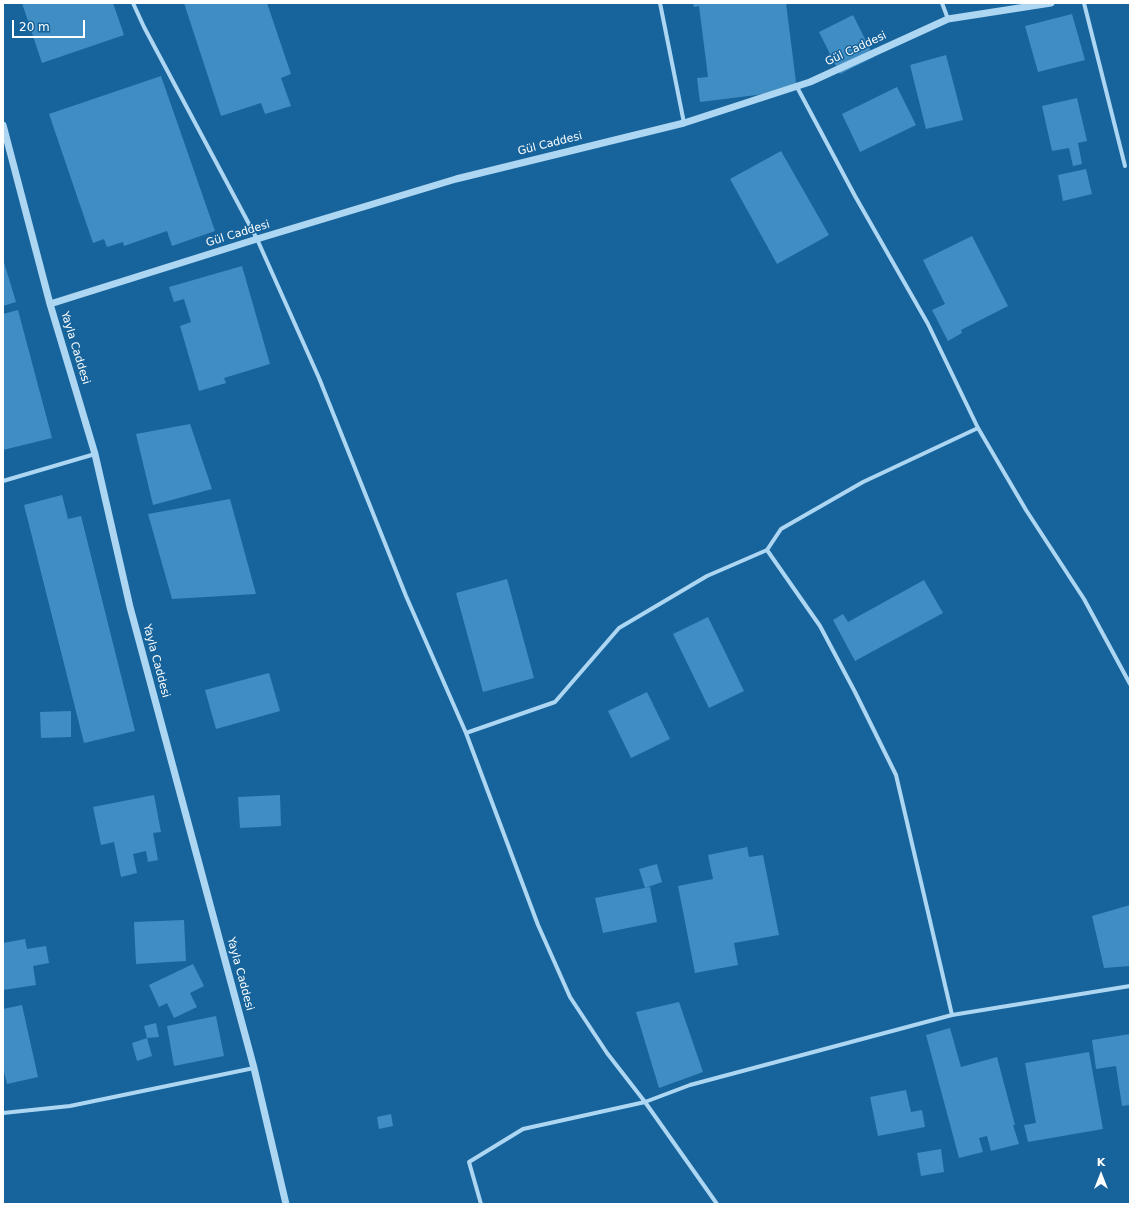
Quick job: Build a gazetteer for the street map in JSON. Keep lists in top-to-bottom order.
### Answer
{
  "streets": {
    "street": ["Gül Caddesi", "Yayla Caddesi"]
  },
  "crossings": [
    ["Gül Caddesi", "Yayla Caddesi"]
  ],
  "scale_bar": "20 m",
  "north": "top"
}
